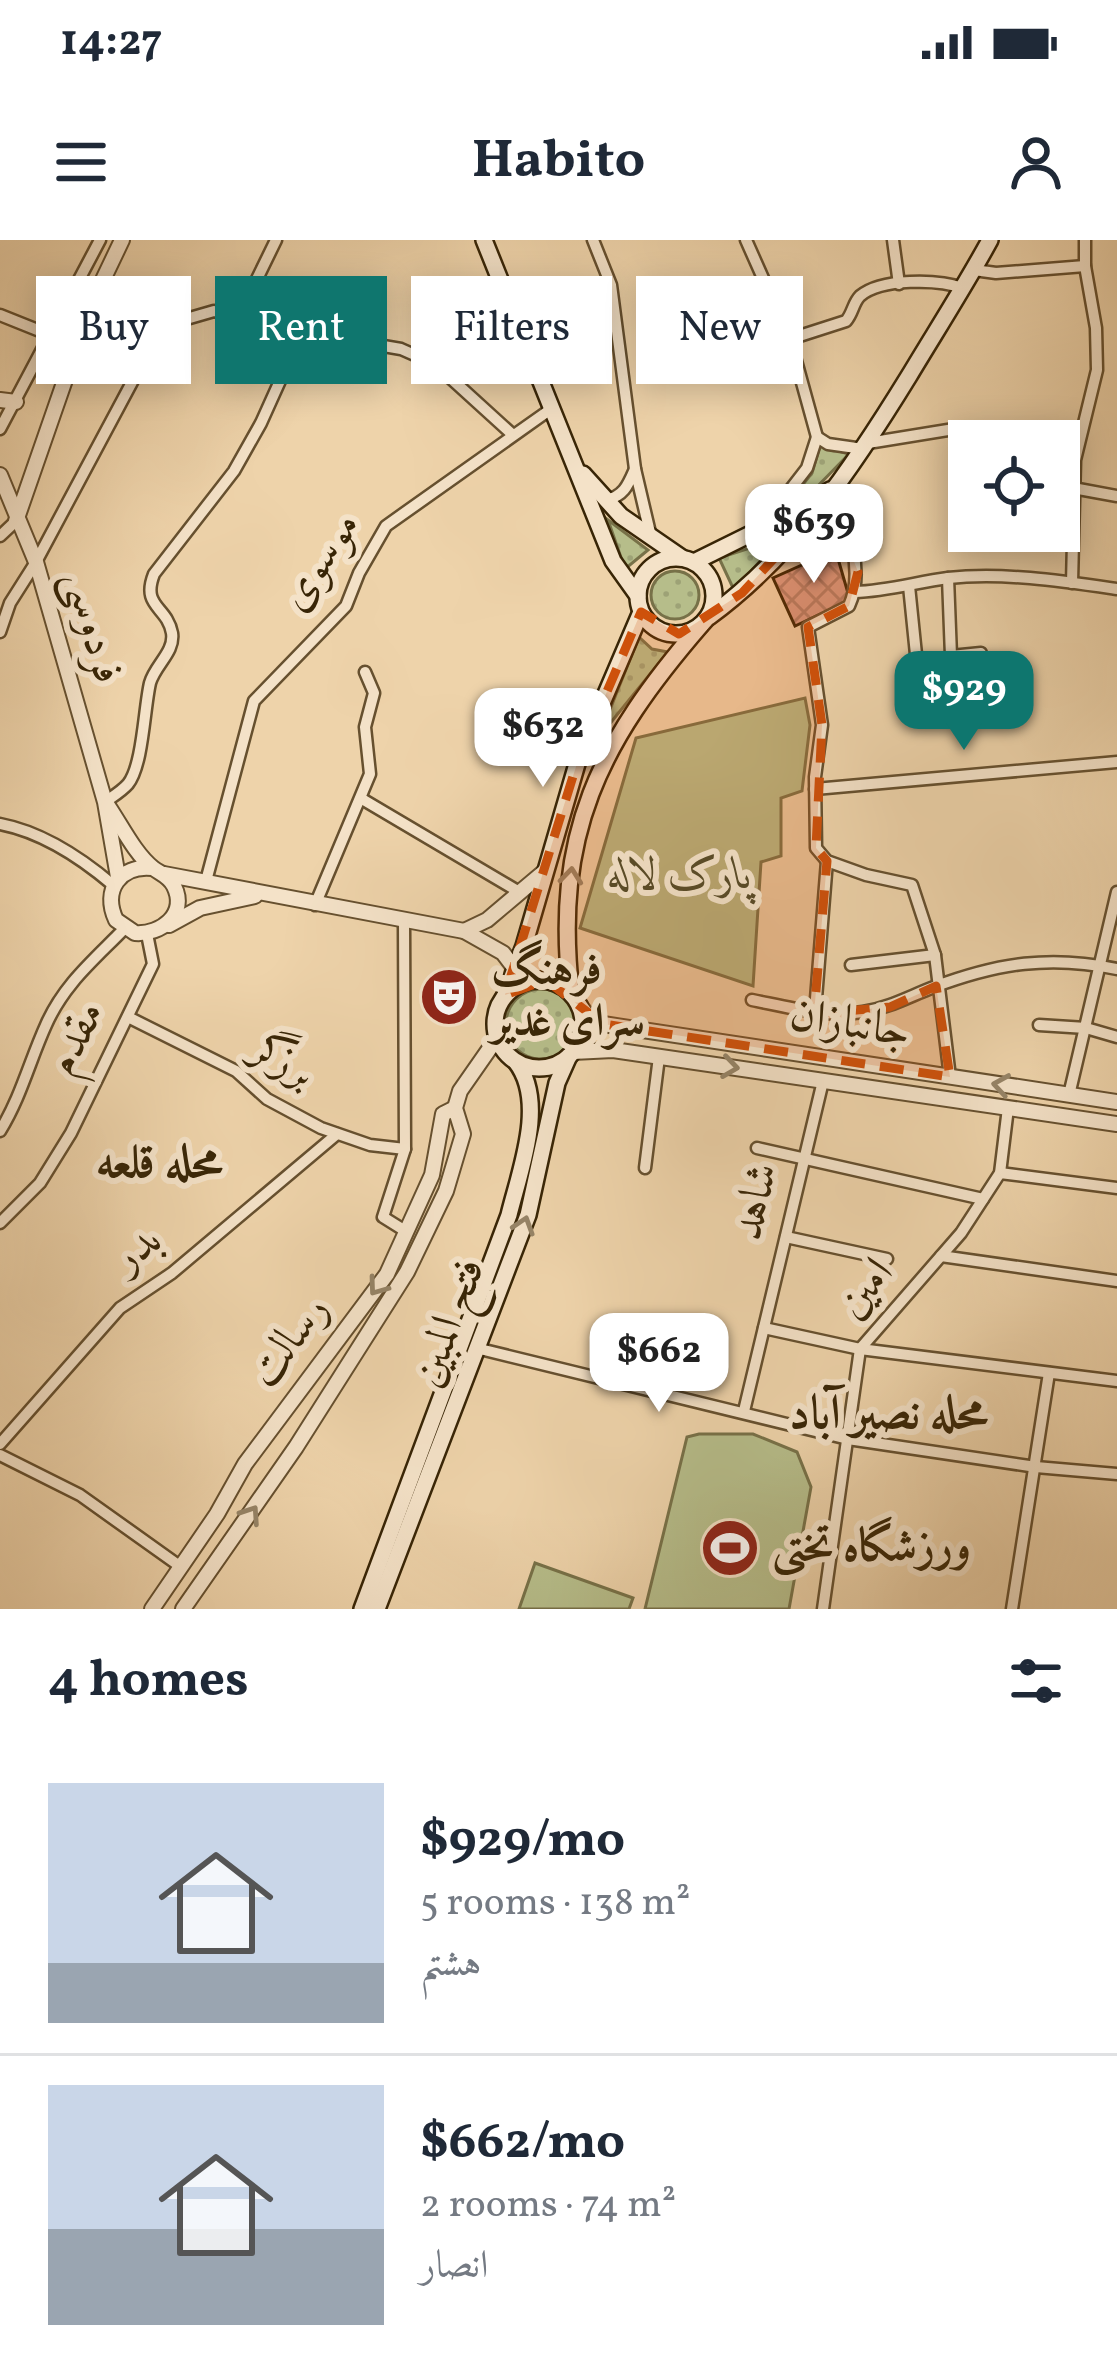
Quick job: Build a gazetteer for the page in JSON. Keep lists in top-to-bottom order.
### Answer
{
  "streets": {
    "main road": ["فتح المبین"],
    "street": [
      "موسوی",
      "فردوسی",
      "جانبازان",
      "مقدم",
      "برزگر",
      "شاهد",
      "بدر",
      "امین",
      "رسالت"
    ]
  },
  "crossings": [
    ["جانبازان", "شاهد"],
    ["جانبازان", "امین"],
    ["جانبازان", "فتح المبین"],
    ["جانبازان", "رسالت"],
    ["مقدم", "برزگر"],
    ["برزگر", "بدر"],
    ["فتح المبین", "رسالت"]
  ],
  "districts": ["محله قلعه", "محله نصیر آباد"],
  "parks": ["پارک لاله"],
  "places": {
    "theatre": ["فرهنگ سرای غدیر"],
    "sports": ["ورزشگاه تختی"]
  },
  "page": {
    "status": "14:27",
    "header": "Habito",
    "chip": [
      "Buy",
      "Rent",
      "Filters",
      "New"
    ],
    "price": [
      "$639",
      "$929",
      "$632",
      "$662"
    ],
    "heading": "4 homes",
    "list": [
      {
        "name": "$929/mo",
        "note": "5 rooms · 138 m² · هشتم"
      },
      {
        "name": "$662/mo",
        "note": "2 rooms · 74 m² · انصار"
      }
    ]
  }
}
